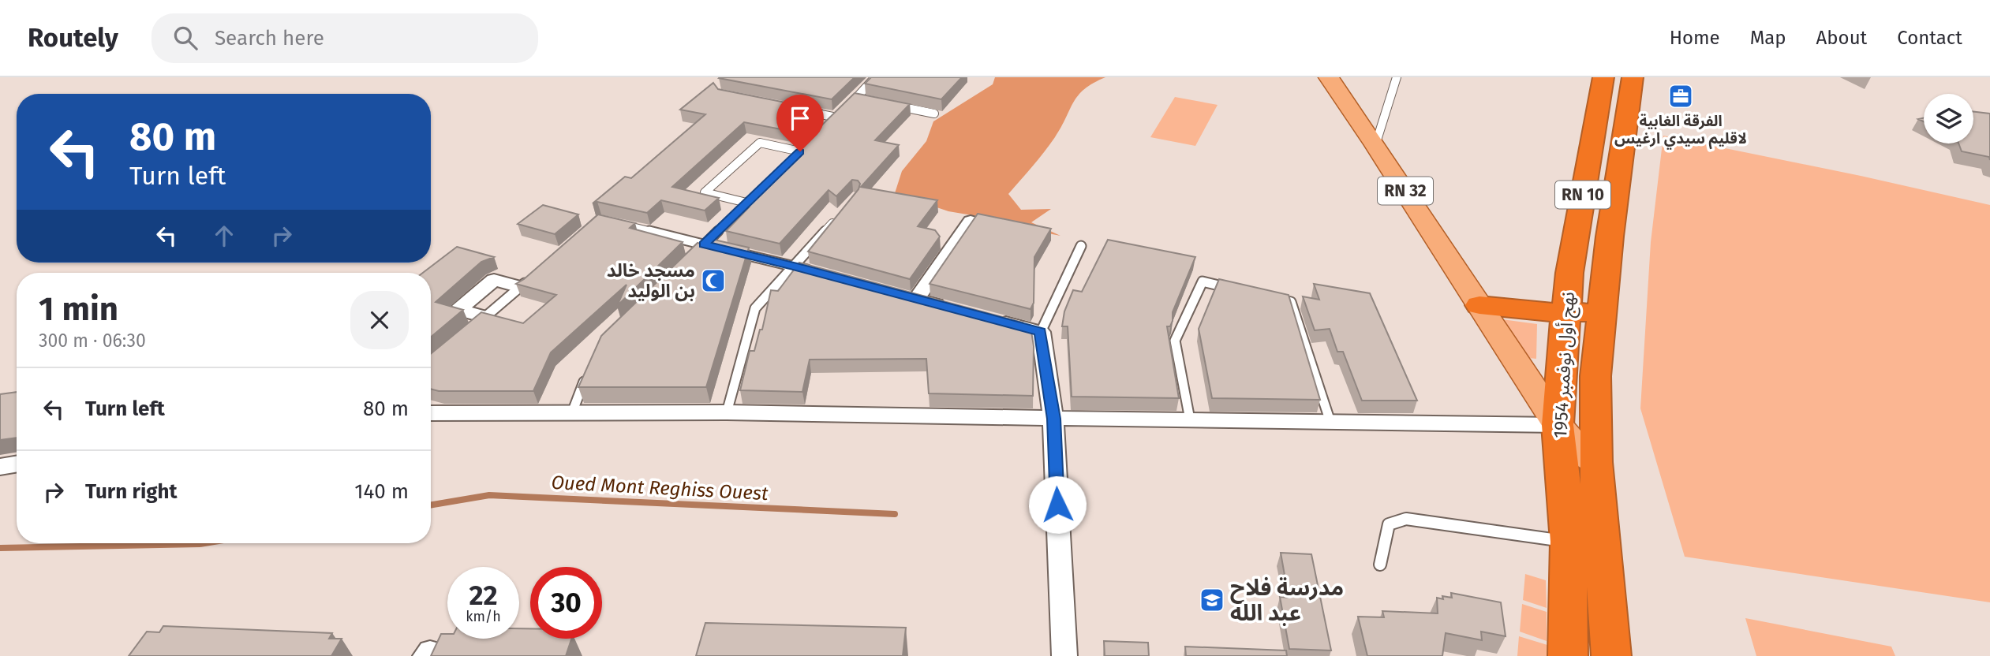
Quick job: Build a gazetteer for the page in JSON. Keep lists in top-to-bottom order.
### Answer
{
  "streets": {
    "highway": ["RN 10", "نهج أول نوفمبر 1954"],
    "main road": ["RN 32"]
  },
  "crossings": [
    ["RN 32", "نهج أول نوفمبر 1954"]
  ],
  "water": ["Oued Mont Reghiss Ouest"],
  "places": {
    "office": ["الفرقة الغابية لاقليم سيدي ارغيس"],
    "mosque": ["مسجد خالد بن الوليد"],
    "school or university": ["مدرسة فلاح عبد الله"]
  },
  "page": {
    "header": "Routely",
    "search": "Search here",
    "nav": [
      "Home",
      "Map",
      "About",
      "Contact"
    ],
    "turn": ["80 m", "Turn left"],
    "heading": ["1 min", "300 m · 06:30"],
    "list": [
      {
        "name": "Turn left",
        "value": "80 m"
      },
      {
        "name": "Turn right",
        "value": "140 m"
      }
    ],
    "speed": "22 km/h",
    "limit": "30"
  }
}
